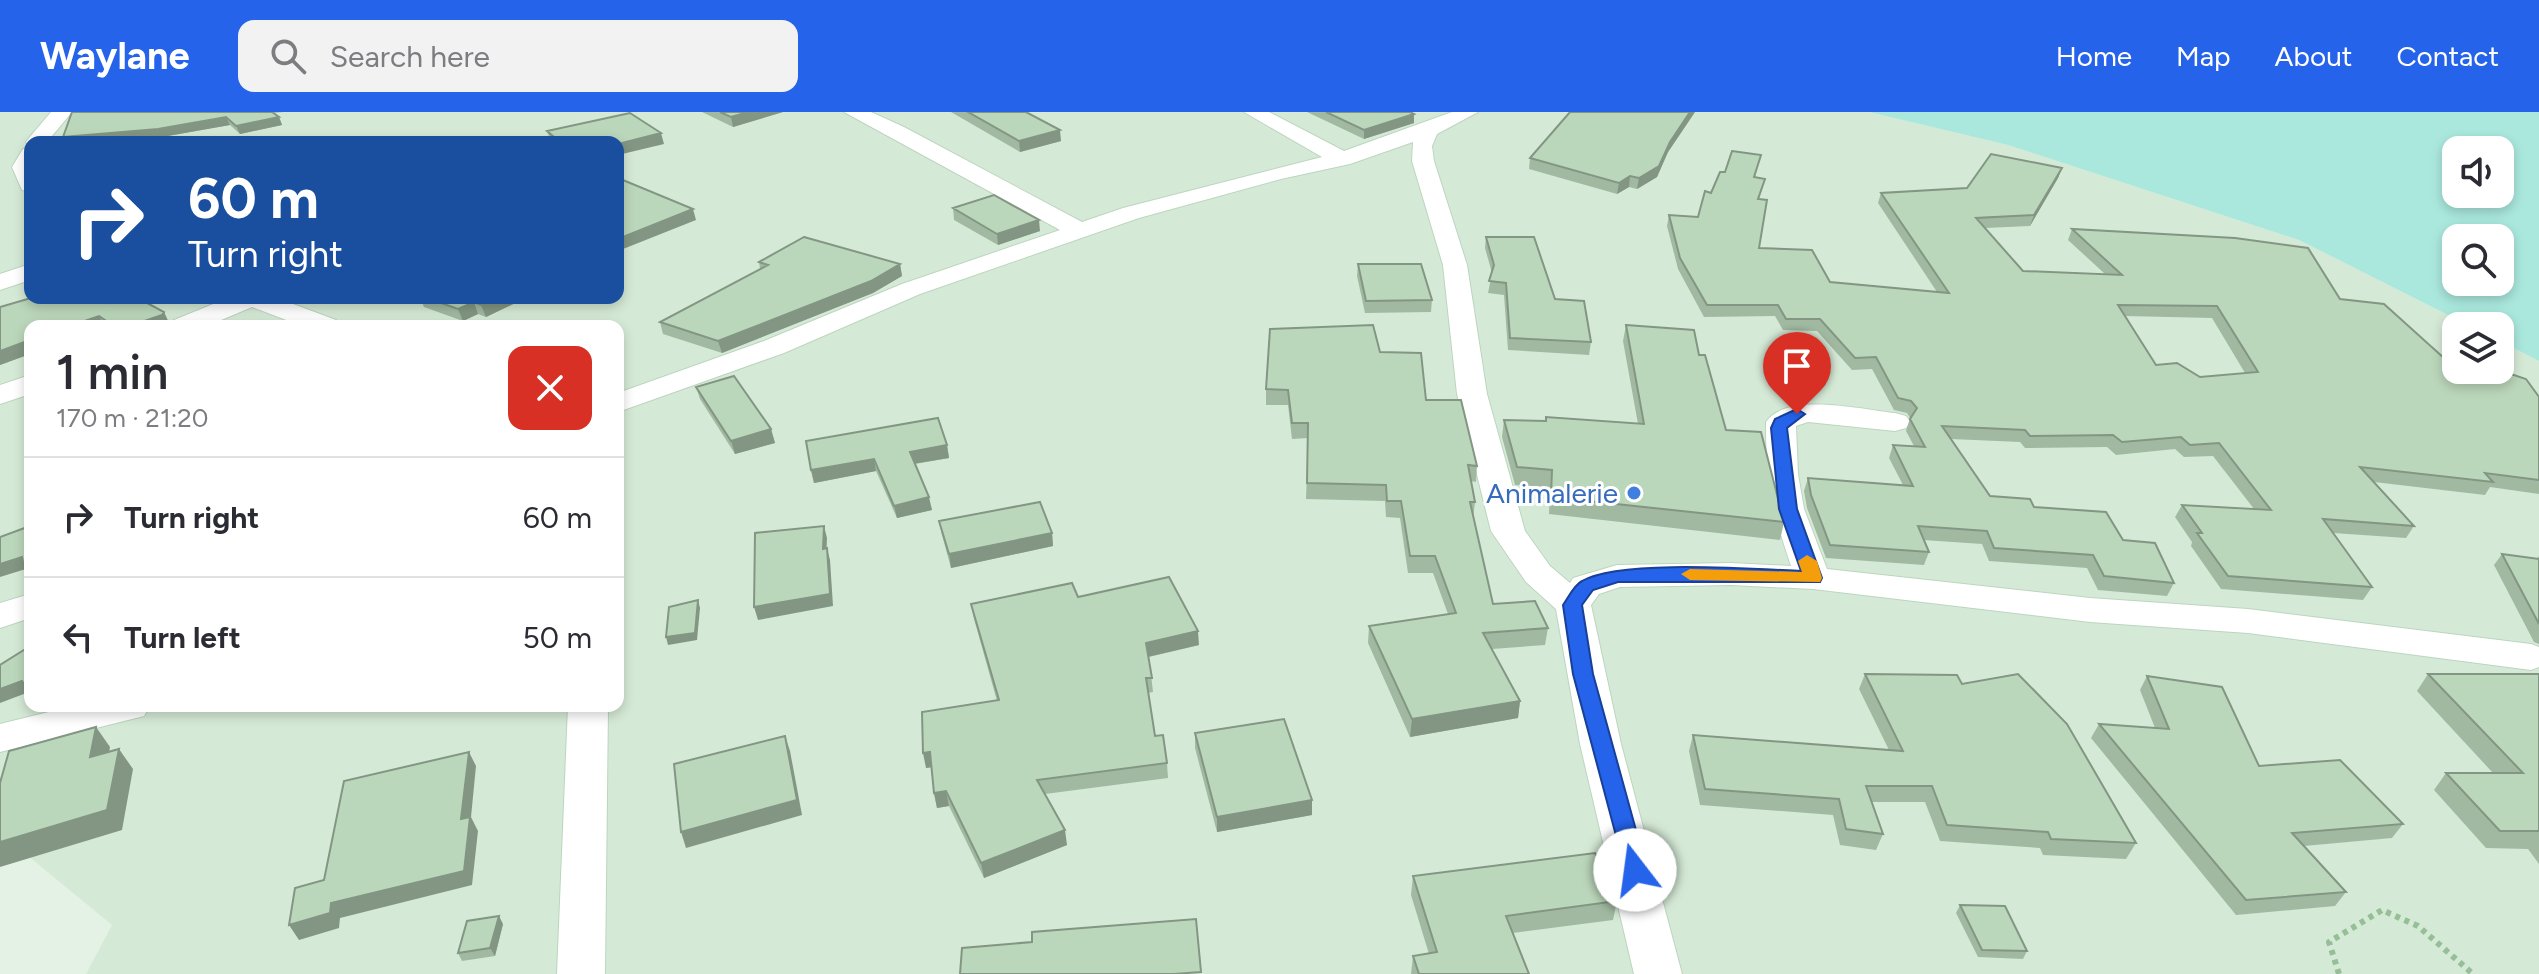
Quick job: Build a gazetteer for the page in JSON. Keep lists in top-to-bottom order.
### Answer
{
  "places": ["Animalerie"],
  "page": {
    "header": "Waylane",
    "search": "Search here",
    "nav": [
      "Home",
      "Map",
      "About",
      "Contact"
    ],
    "turn": ["60 m", "Turn right"],
    "heading": ["1 min", "170 m · 21:20"],
    "list": [
      {
        "name": "Turn right",
        "value": "60 m"
      },
      {
        "name": "Turn left",
        "value": "50 m"
      }
    ]
  }
}
